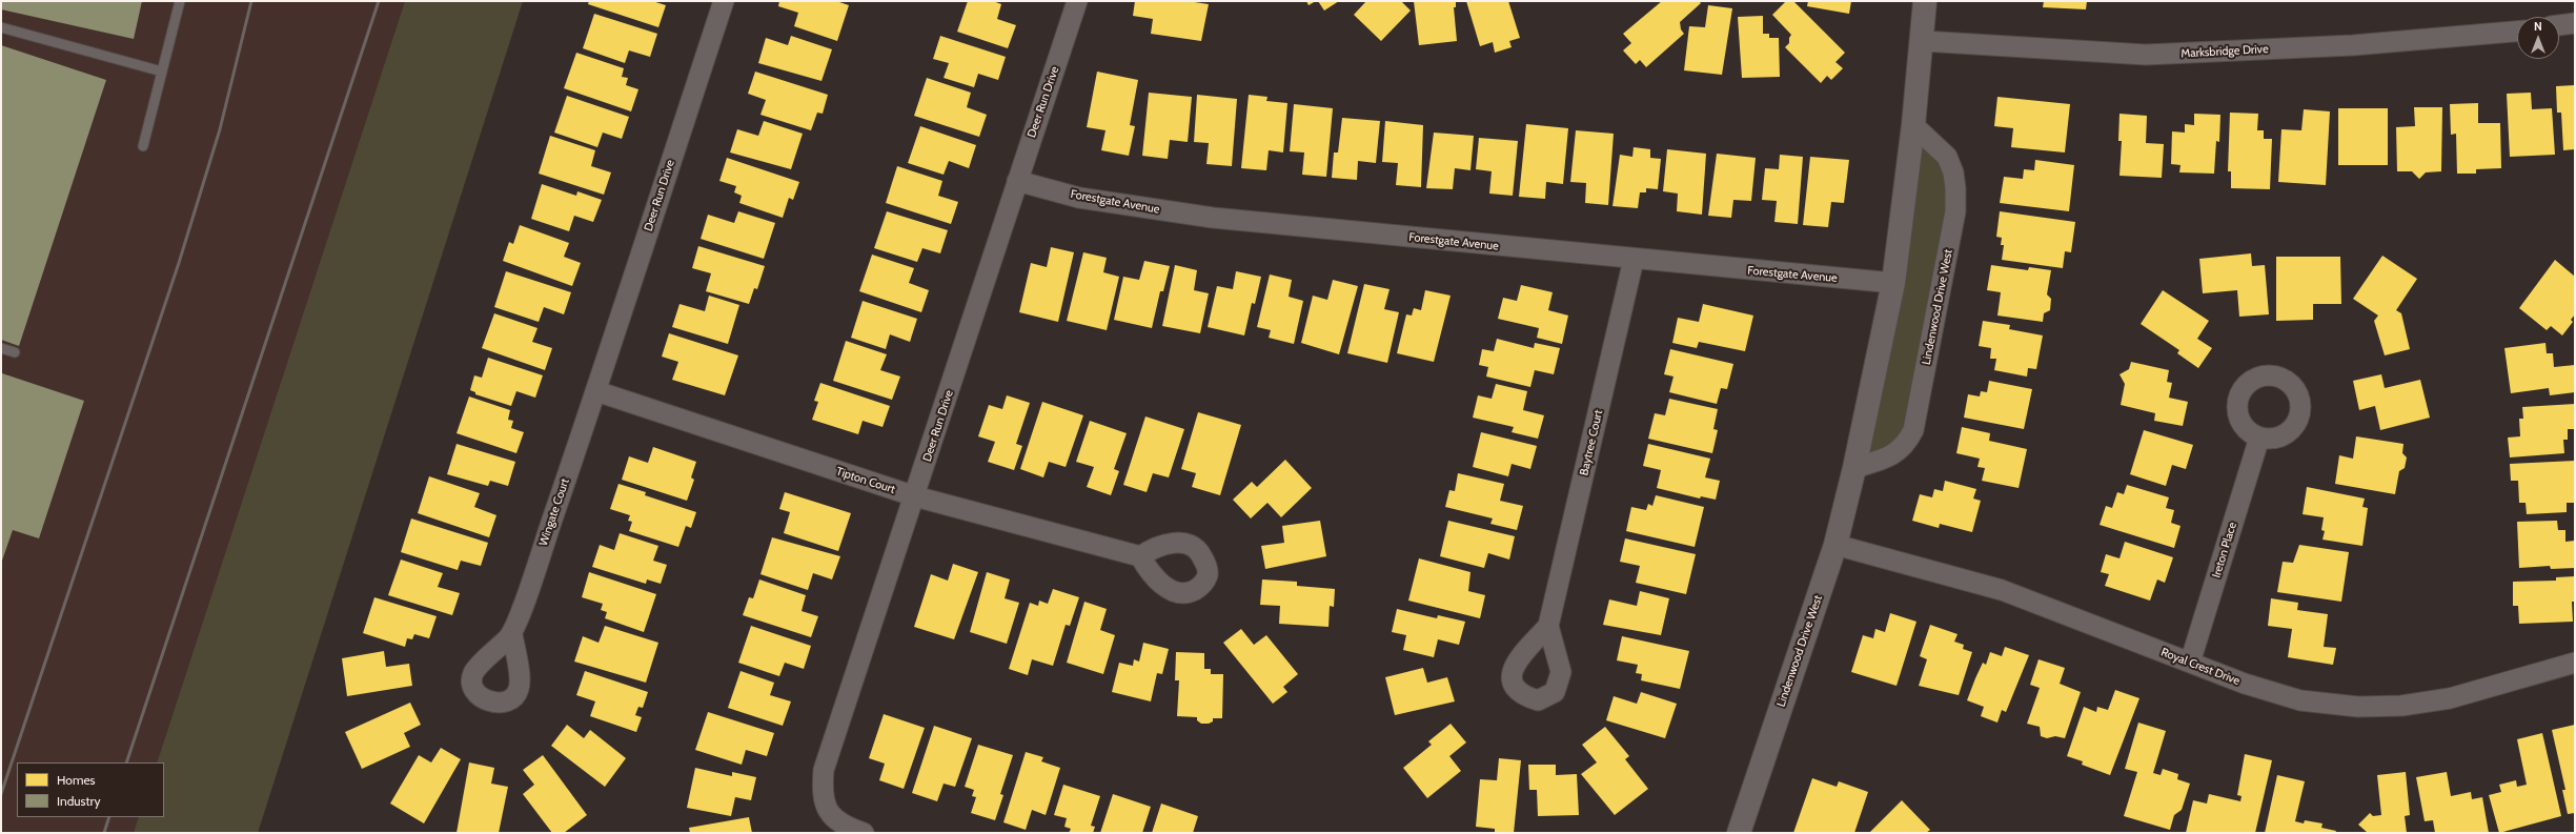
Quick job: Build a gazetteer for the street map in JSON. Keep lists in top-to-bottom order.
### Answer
{
  "streets": {
    "street": [
      "Marksbridge Drive",
      "Deer Run Drive",
      "Forestgate Avenue",
      "Lindenwood Drive West",
      "Baytree Court",
      "Tipton Court",
      "Wingate Court",
      "Ireton Place",
      "Royal Crest Drive"
    ]
  },
  "crossings": [
    ["Marksbridge Drive", "Lindenwood Drive West"],
    ["Deer Run Drive", "Forestgate Avenue"],
    ["Deer Run Drive", "Tipton Court"],
    ["Deer Run Drive", "Wingate Court"],
    ["Forestgate Avenue", "Lindenwood Drive West"],
    ["Forestgate Avenue", "Baytree Court"],
    ["Lindenwood Drive West", "Royal Crest Drive"],
    ["Tipton Court", "Wingate Court"],
    ["Ireton Place", "Royal Crest Drive"]
  ],
  "legend": ["Homes", "Industry"],
  "north": "top"
}
